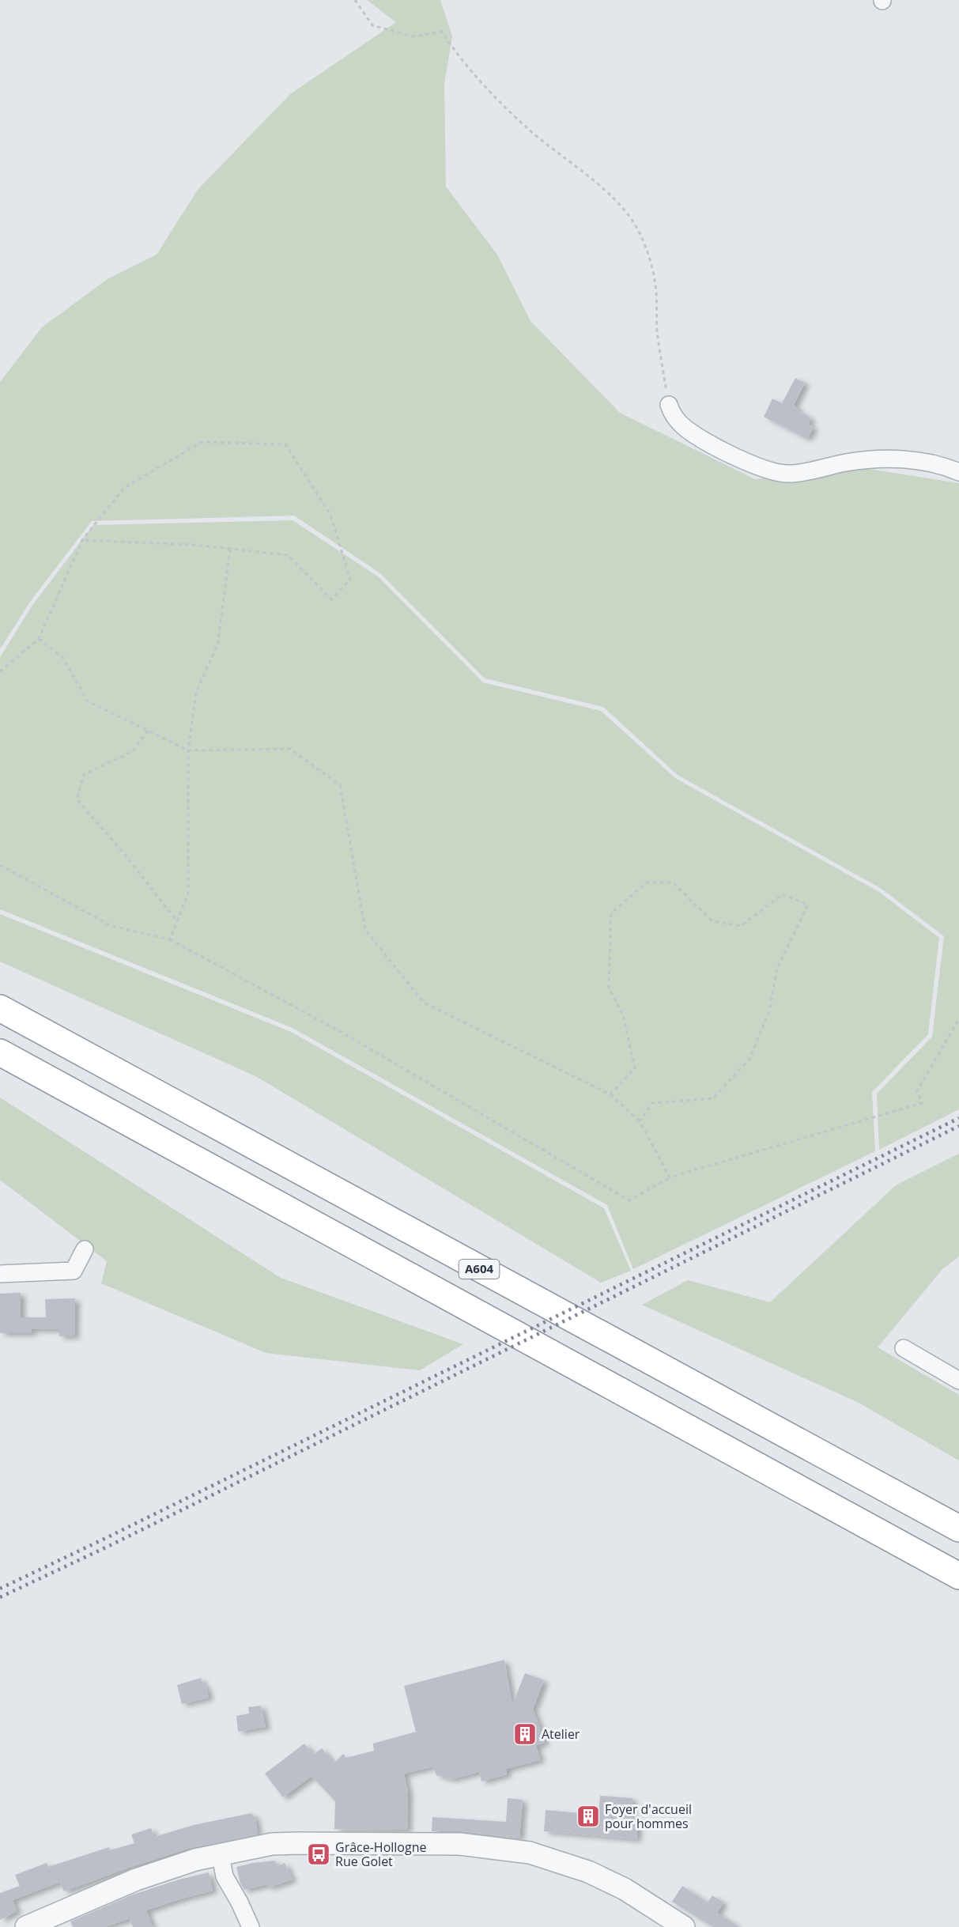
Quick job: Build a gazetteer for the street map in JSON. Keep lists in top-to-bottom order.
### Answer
{
  "streets": {
    "highway": ["A604"]
  },
  "places": {
    "building": ["Atelier", "Foyer d'accueil pour hommes"],
    "bus stop": ["Grâce-Hollogne Rue Golet"]
  }
}
